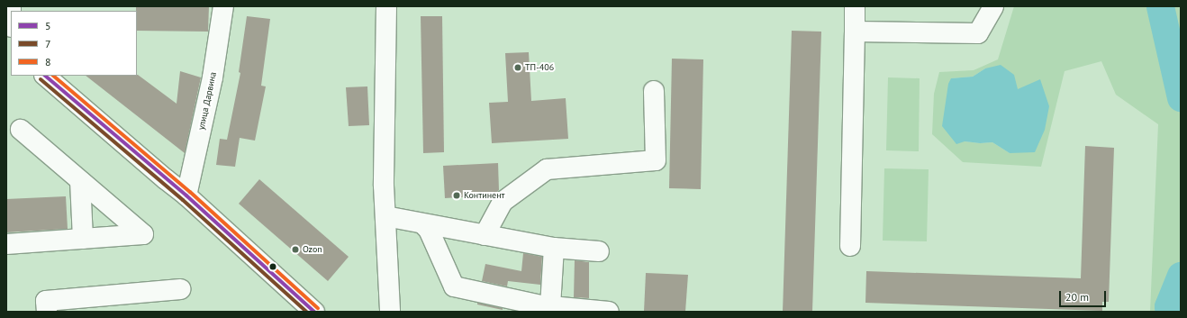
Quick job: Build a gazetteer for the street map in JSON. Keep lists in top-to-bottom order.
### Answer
{
  "streets": {
    "street": ["улица Дарвина"]
  },
  "places": ["ТП-406", "Континент", "Ozon"],
  "lines": ["transit line 5", "transit line 8", "transit line 7"],
  "legend": ["5", "7", "8"],
  "scale_bar": "20 m"
}
